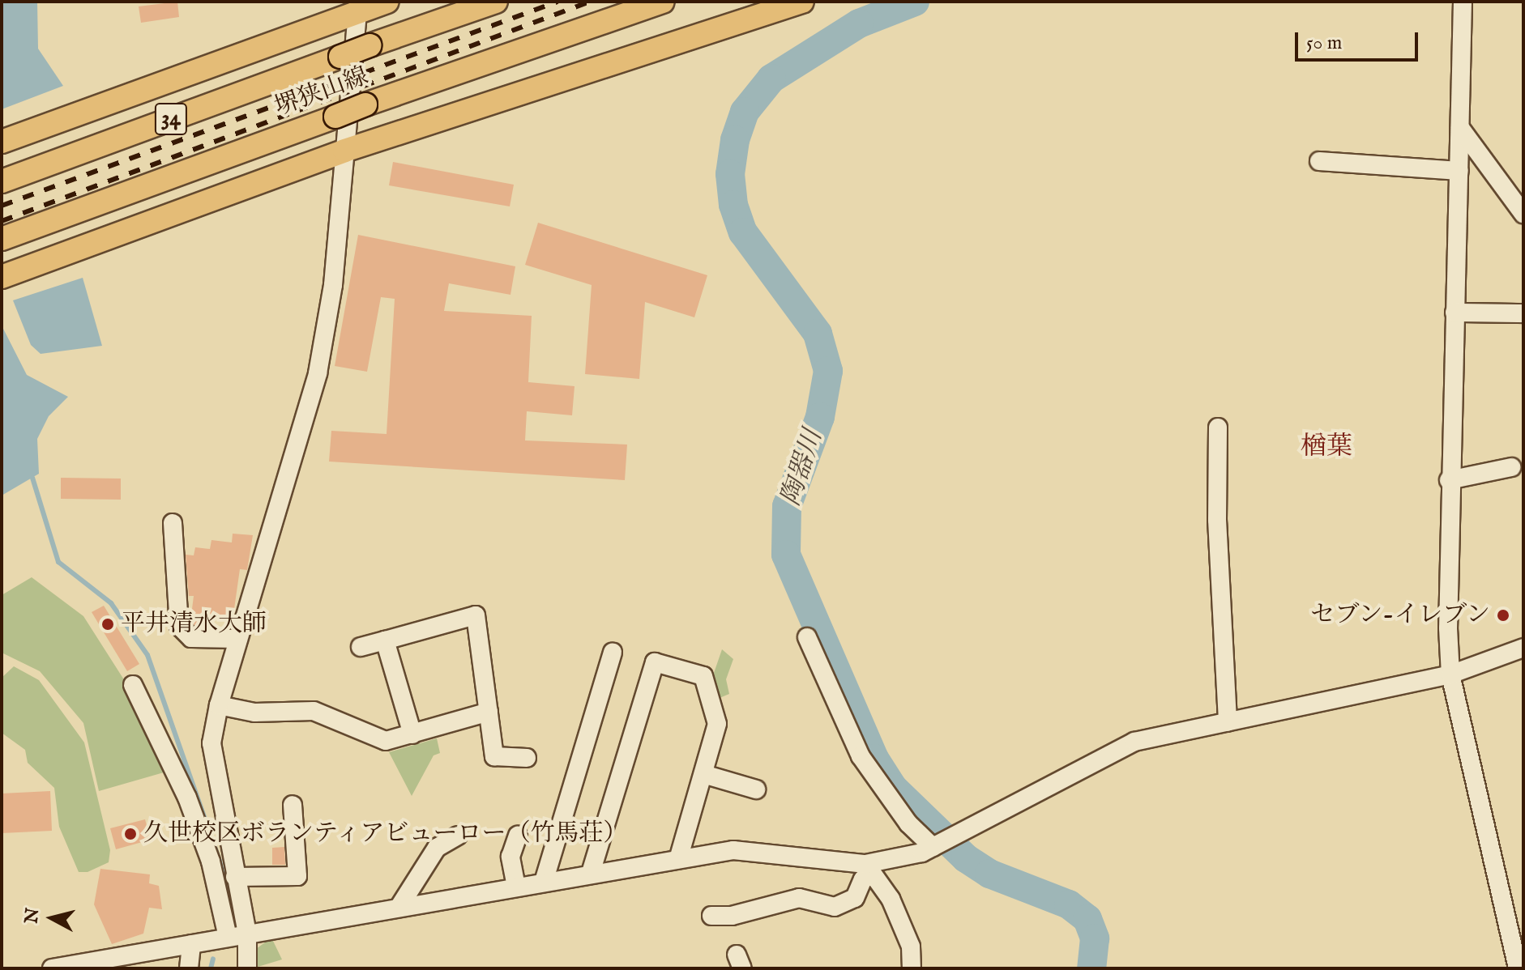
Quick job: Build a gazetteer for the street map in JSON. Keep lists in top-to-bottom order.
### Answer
{
  "streets": {
    "main road": ["堺狭山線", "34"]
  },
  "districts": ["楢葉"],
  "water": ["陶器川"],
  "places": ["セブン-イレブン", "平井清水大師", "久世校区ボランティアビューロー（竹馬荘）"],
  "scale_bar": "50 m",
  "north": "left"
}
